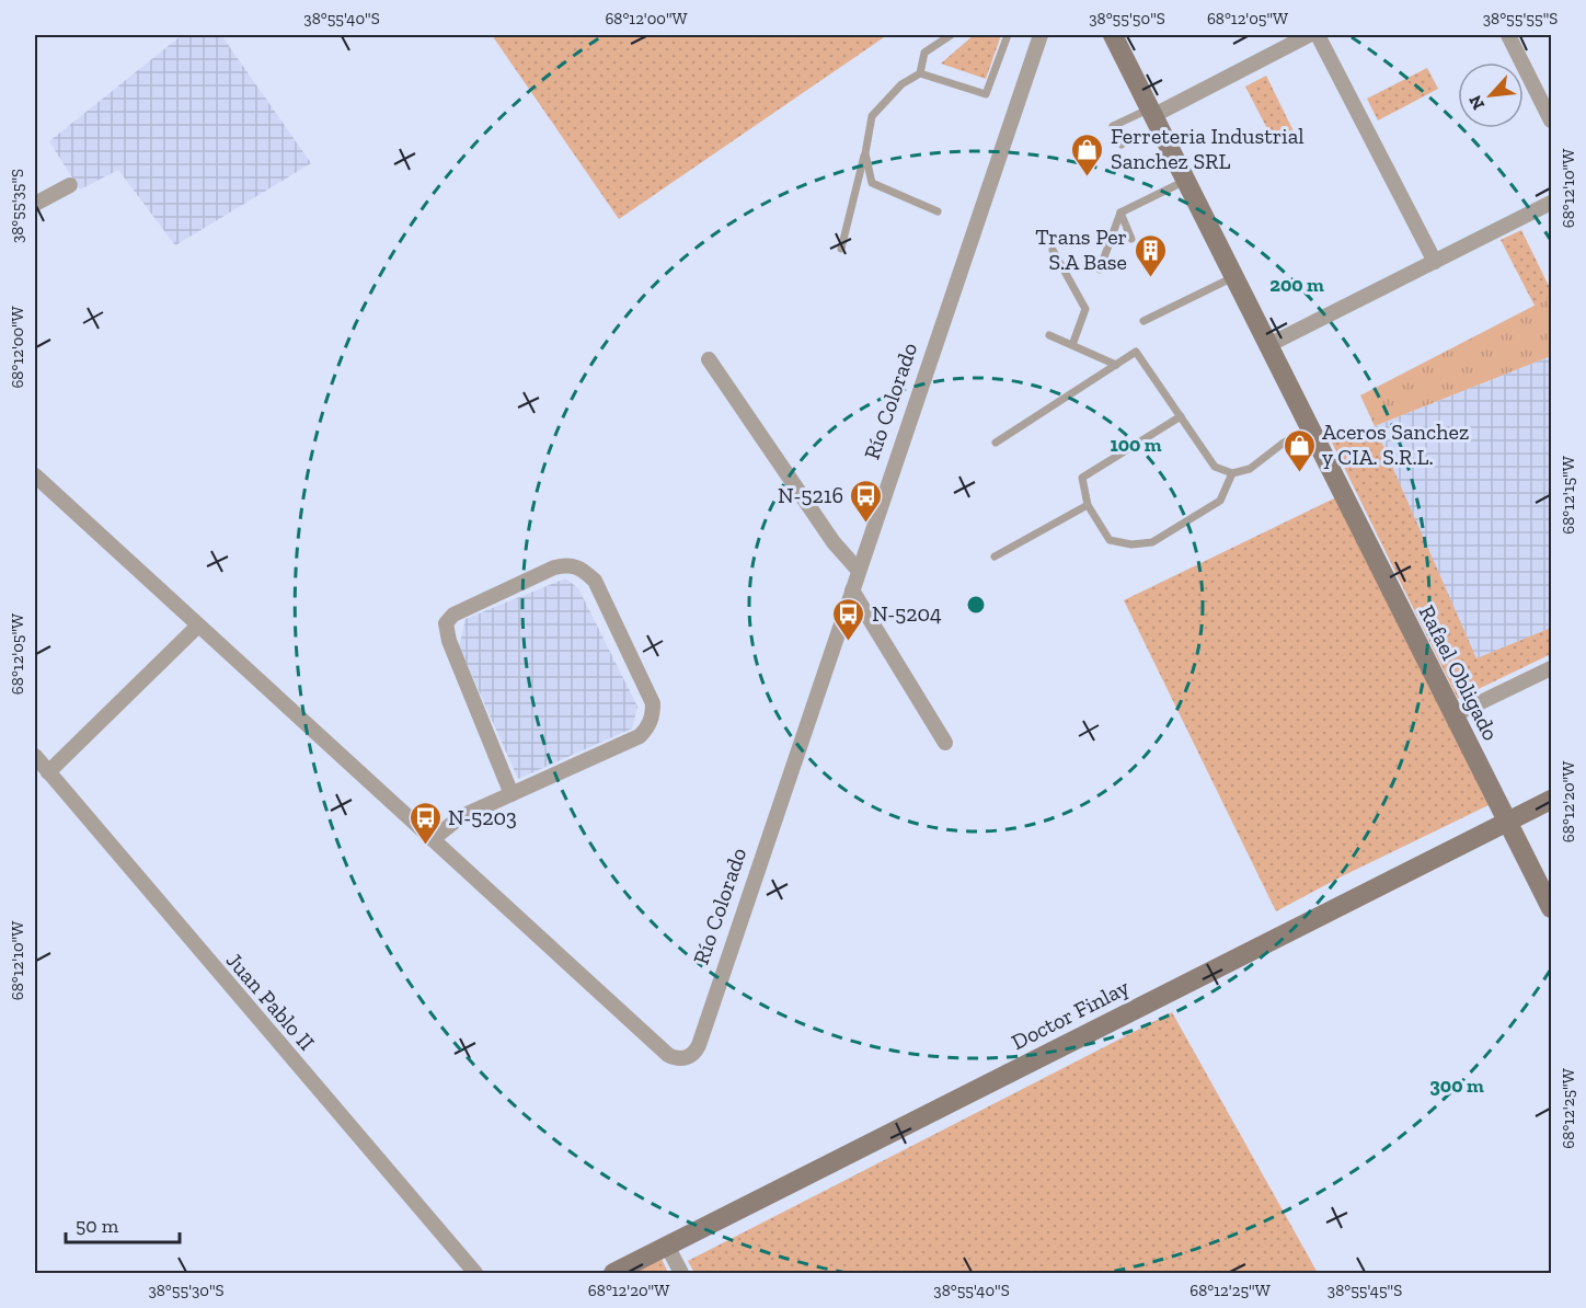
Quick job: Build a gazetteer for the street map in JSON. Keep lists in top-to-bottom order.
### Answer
{
  "streets": {
    "street": [
      "Río Colorado",
      "Rafael Obligado",
      "Juan Pablo II",
      "Doctor Finlay"
    ]
  },
  "crossings": [
    ["Rafael Obligado", "Doctor Finlay"]
  ],
  "places": {
    "shop": ["Ferreteria Industrial Sanchez SRL", "Aceros Sanchez y CIA. S.R.L."],
    "building": ["Trans Per S.A Base"],
    "bus stop": ["N-5216", "N-5204", "N-5203"]
  },
  "scale_bar": "50 m",
  "north": "bottom left",
  "coordinates": [
    "38°55'40\"S",
    "68°12'00\"W",
    "38°55'50\"S",
    "68°12'05\"W",
    "38°55'55\"S",
    "68°12'10\"W",
    "38°55'35\"S",
    "68°12'15\"W",
    "68°12'20\"W",
    "68°12'25\"W",
    "38°55'30\"S",
    "38°55'45\"S"
  ],
  "rings": ["200 m", "100 m", "300 m"]
}
